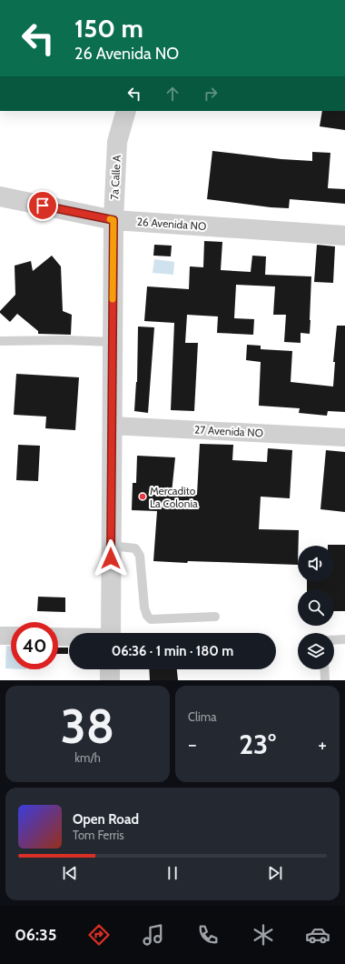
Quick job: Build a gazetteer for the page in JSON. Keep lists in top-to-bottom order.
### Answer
{
  "streets": {
    "street": ["7a Calle A", "26 Avenida NO", "27 Avenida NO"]
  },
  "crossings": [
    ["7a Calle A", "26 Avenida NO"],
    ["7a Calle A", "27 Avenida NO"]
  ],
  "places": ["Mercadito La Colonia"],
  "page": {
    "turn": ["150 m", "26 Avenida NO"],
    "limit": "40",
    "trip": "06:36 · 1 min · 180 m",
    "tile": [
      ["38", "km/h"],
      "Clima"
    ],
    "heat": ["−", "23°", "+"],
    "song": ["Open Road", "Tom Ferris"],
    "tabs": "06:35"
  }
}
